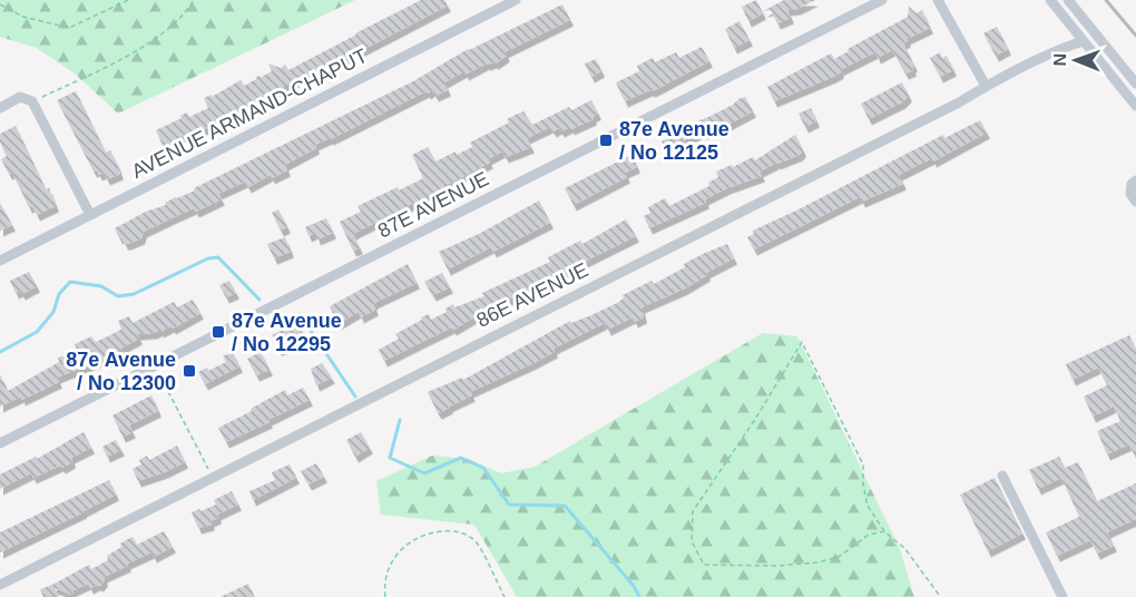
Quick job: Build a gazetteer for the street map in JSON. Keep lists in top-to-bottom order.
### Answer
{
  "streets": {
    "street": ["AVENUE ARMAND-CHAPUT", "87E AVENUE", "86E AVENUE"]
  },
  "places": {
    "transit": ["87e Avenue / No 12125", "87e Avenue / No 12295", "87e Avenue / No 12300"]
  },
  "north": "left"
}
